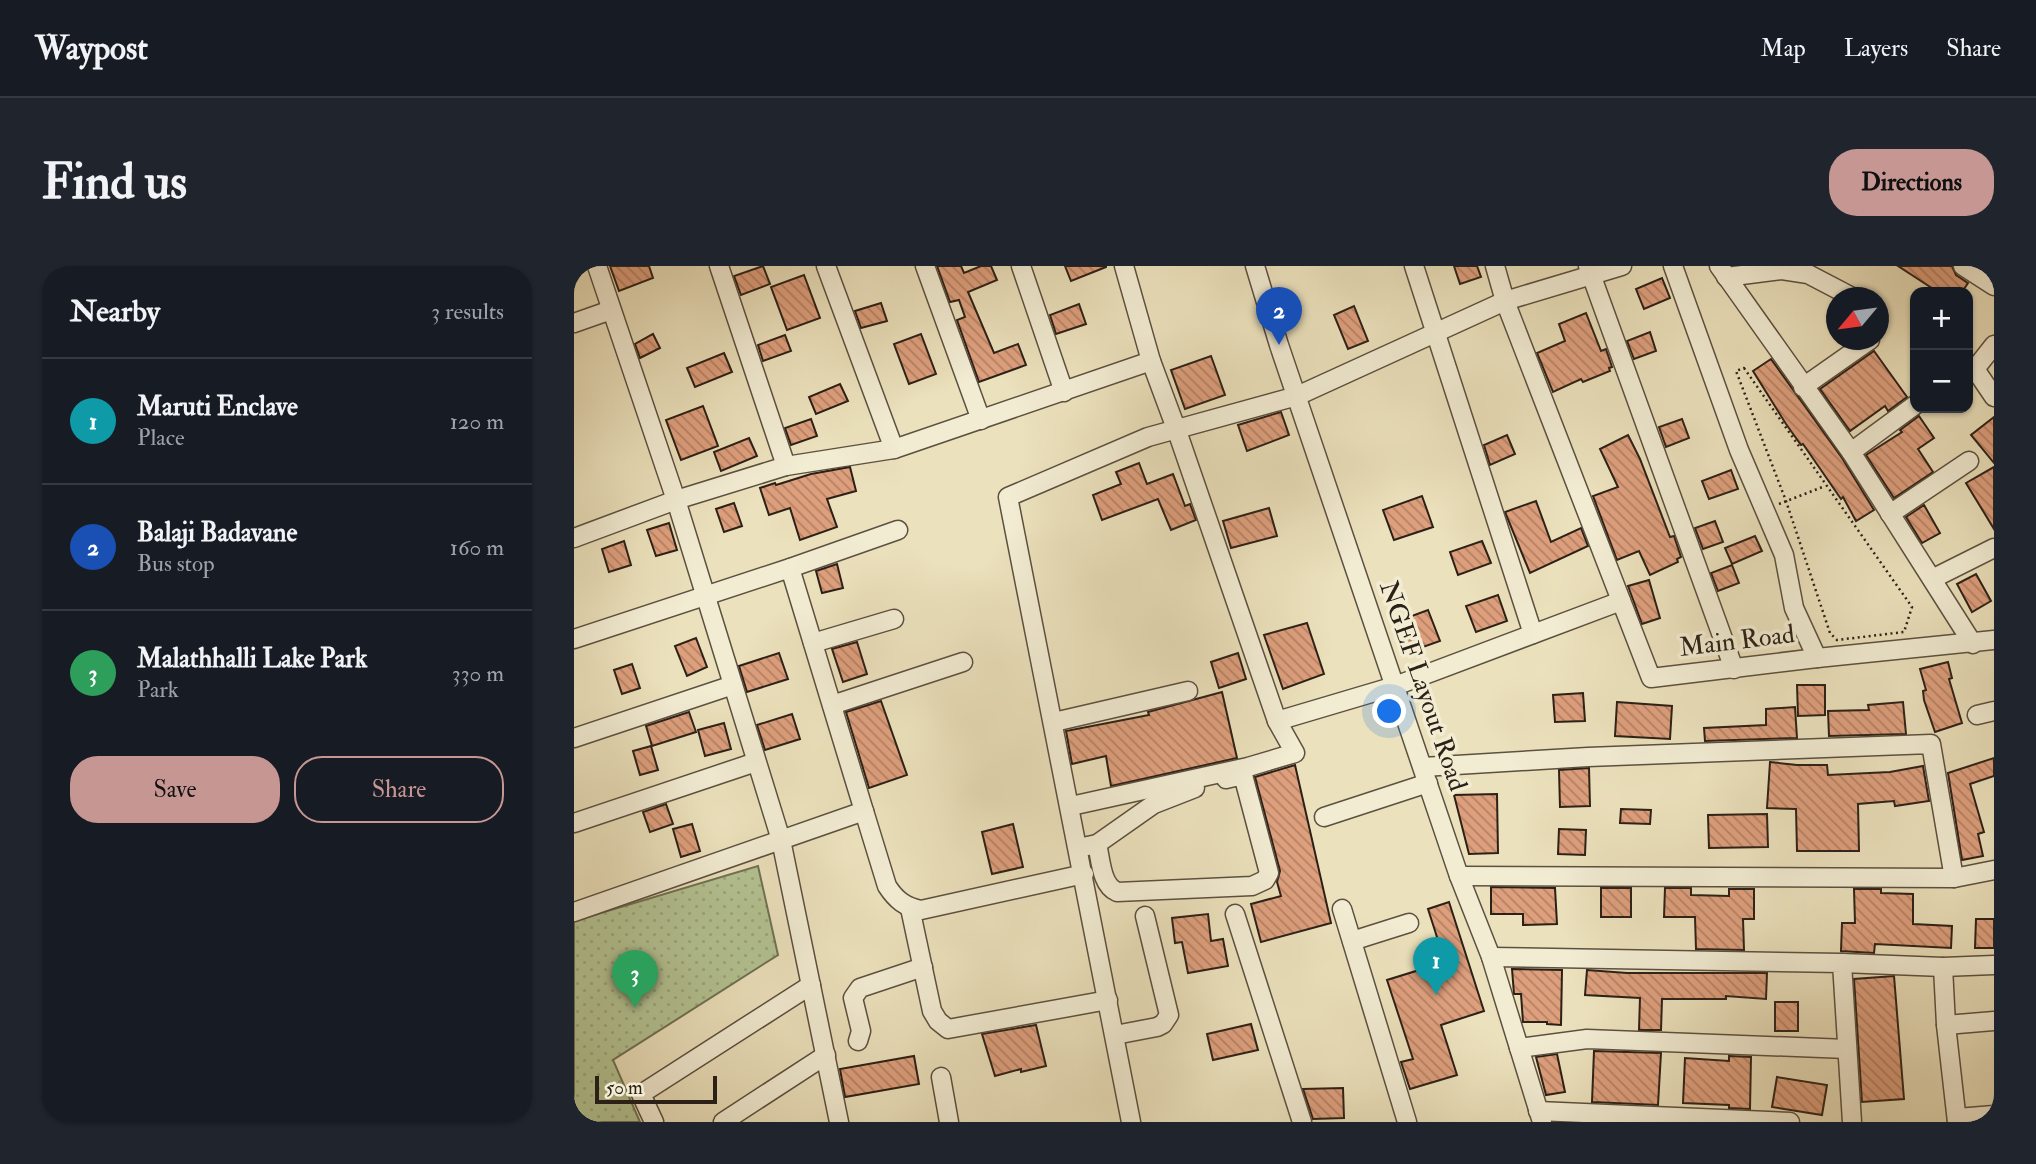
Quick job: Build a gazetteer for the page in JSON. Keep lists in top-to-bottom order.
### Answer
{
  "streets": {
    "street": ["Main Road", "NGEF Layout Road"]
  },
  "scale_bar": "50 m",
  "north": "bottom left",
  "page": {
    "header": "Waypost",
    "nav": ["Map", "Layers", "Share"],
    "buttons": [
      "Directions",
      ["Save", "Share"]
    ],
    "title": "Find us",
    "heading": ["Nearby", "3 results"],
    "map_buttons": ["+", "−"],
    "pins": ["2", "1", "3"],
    "list": [
      {
        "mark": "1",
        "name": "Maruti Enclave",
        "note": "Place",
        "value": "120 m"
      },
      {
        "mark": "2",
        "name": "Balaji Badavane",
        "note": "Bus stop",
        "value": "160 m"
      },
      {
        "mark": "3",
        "name": "Malathhalli Lake Park",
        "note": "Park",
        "value": "330 m"
      }
    ],
    "scale": "50 m"
  }
}
